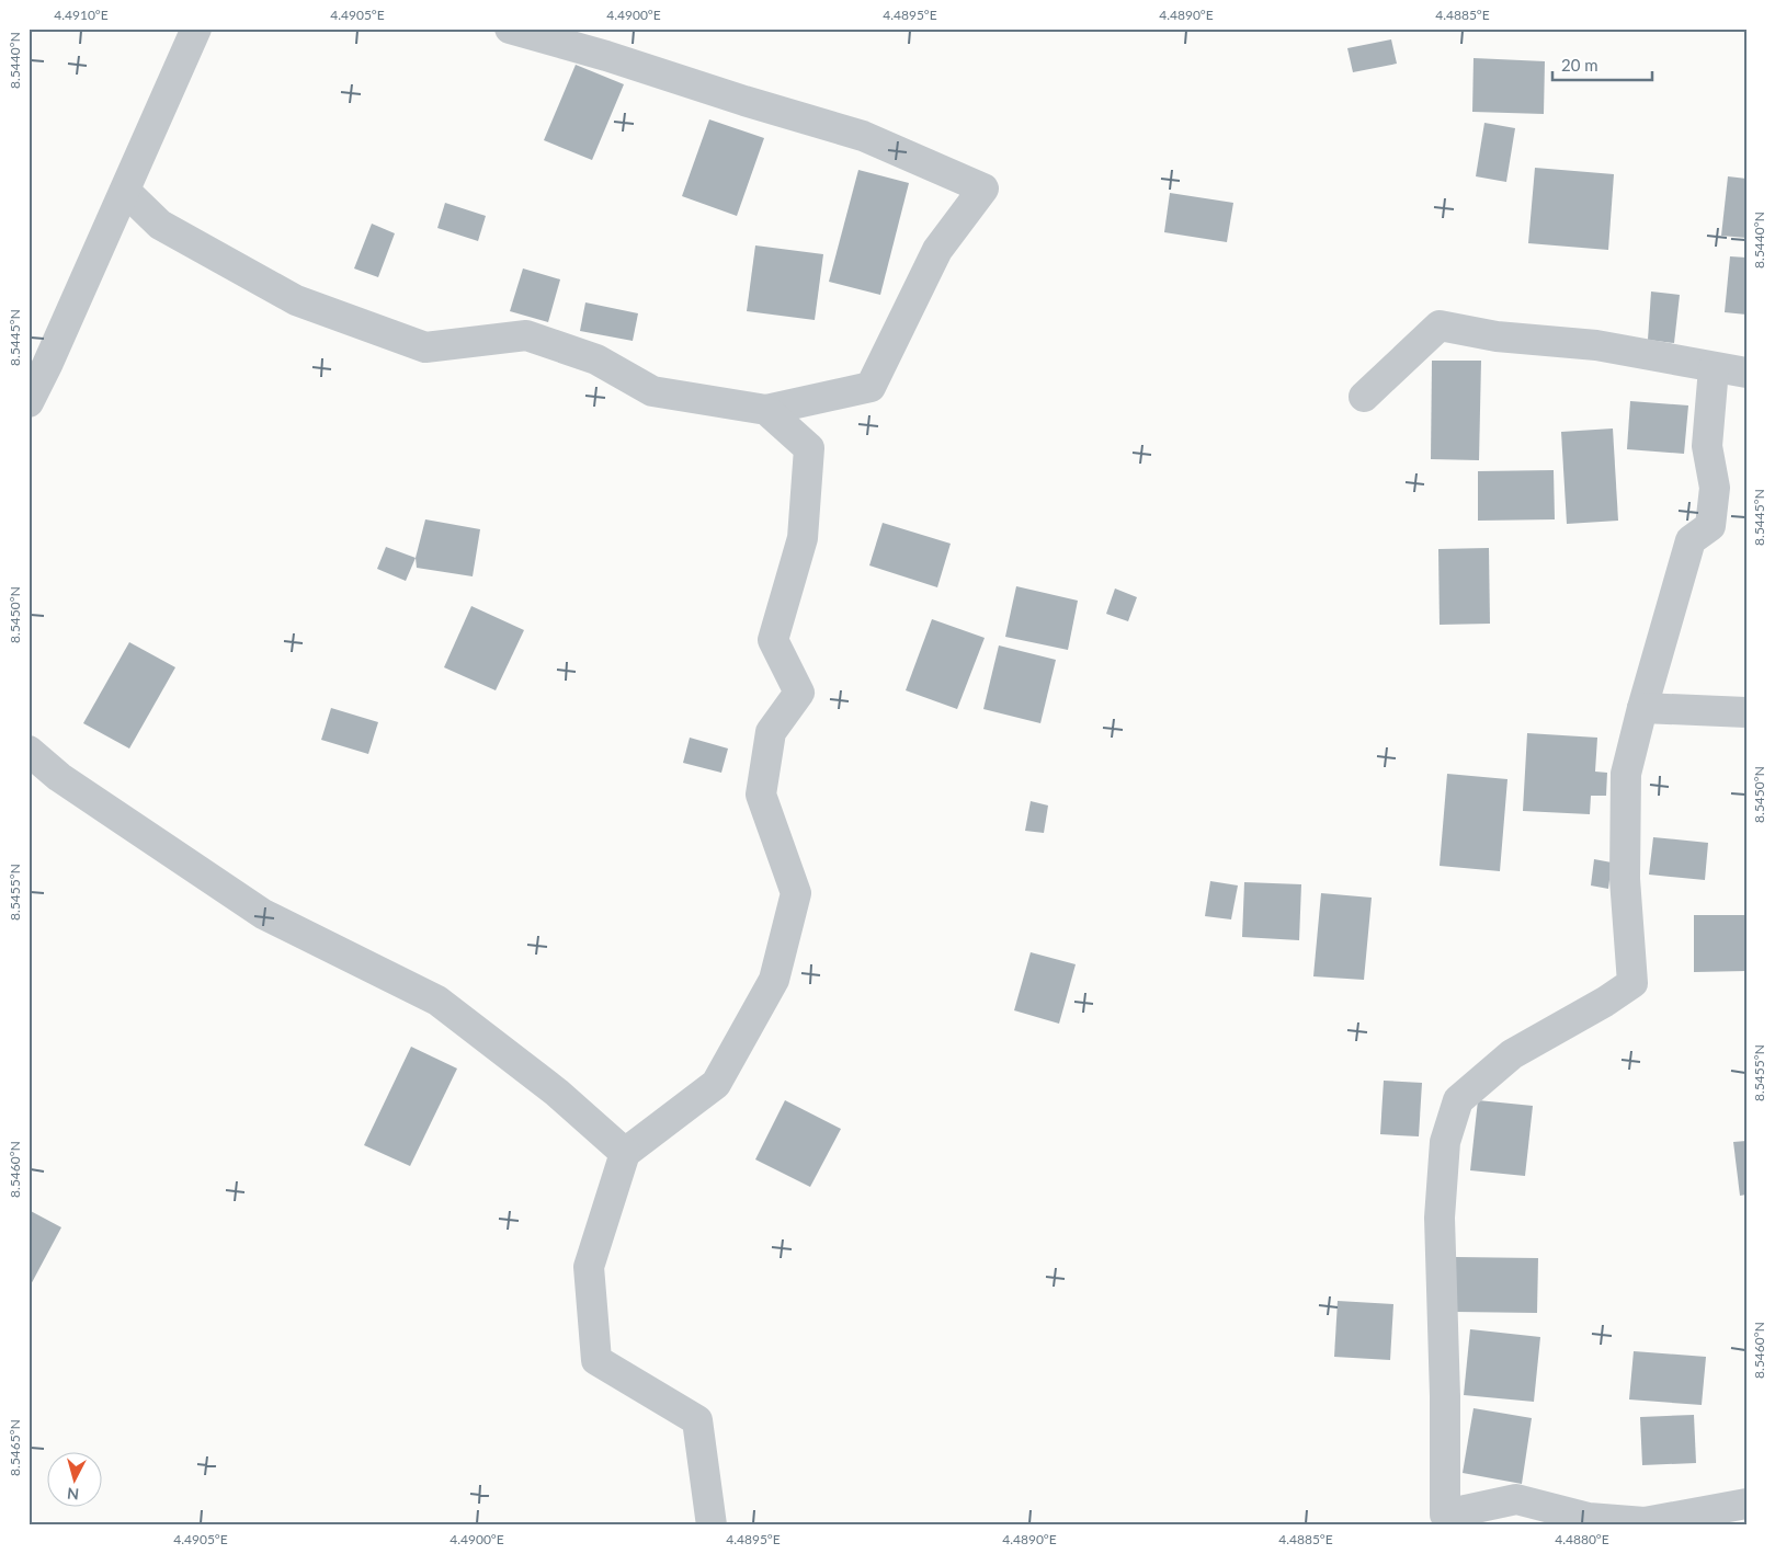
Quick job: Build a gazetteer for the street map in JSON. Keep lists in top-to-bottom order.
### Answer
{
  "scale_bar": "20 m",
  "north": "bottom",
  "coordinates": [
    "4.4910°E",
    "4.4905°E",
    "4.4900°E",
    "4.4895°E",
    "4.4890°E",
    "4.4885°E",
    "8.5440°N",
    "8.5445°N",
    "8.5450°N",
    "8.5455°N",
    "8.5460°N",
    "8.5465°N",
    "4.4880°E"
  ]
}
